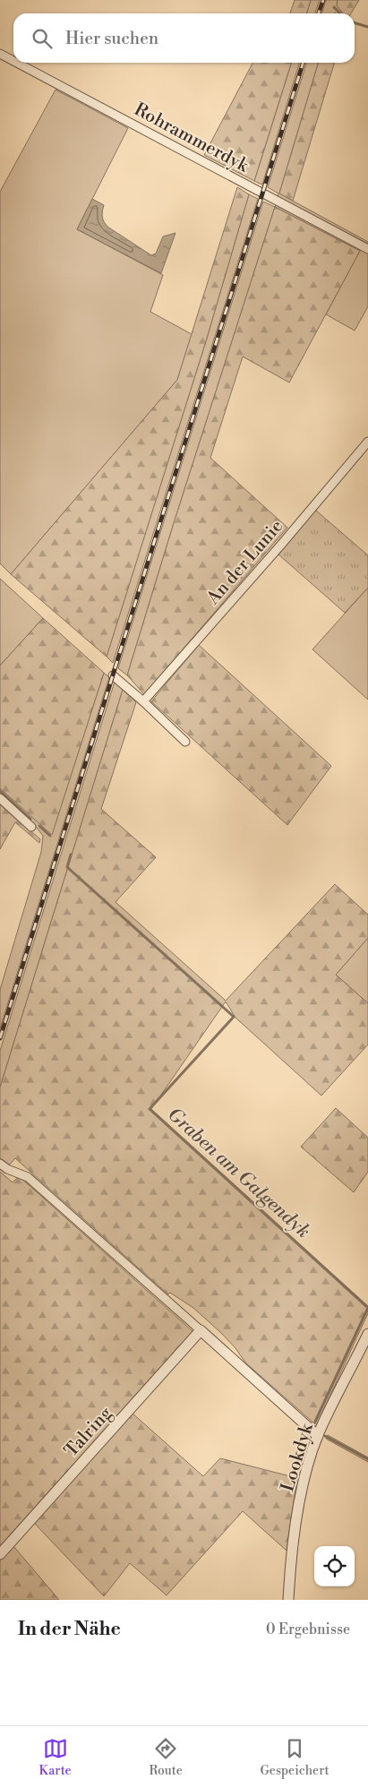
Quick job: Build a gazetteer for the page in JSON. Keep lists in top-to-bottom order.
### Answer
{
  "streets": {
    "street": [
      "Rohrammerdyk",
      "An der Lunie",
      "Talring",
      "Lookdyk"
    ]
  },
  "water": ["Graben am Galgendyk"],
  "page": {
    "search": "Hier suchen",
    "heading": ["In der Nähe", "0 Ergebnisse"],
    "nav": ["Karte", "Route", "Gespeichert"]
  }
}
